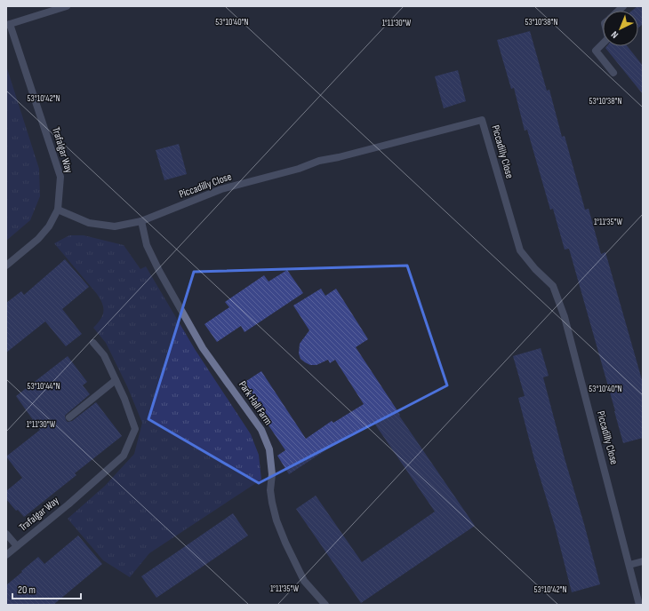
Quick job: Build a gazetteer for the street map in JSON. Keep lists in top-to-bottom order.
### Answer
{
  "streets": {
    "street": ["Trafalgar Way", "Piccadilly Close", "Park Hall Farm"]
  },
  "crossings": [
    ["Trafalgar Way", "Piccadilly Close"],
    ["Piccadilly Close", "Park Hall Farm"]
  ],
  "scale_bar": "20 m",
  "north": "bottom left",
  "coordinates": [
    "53°10'40\"N",
    "53°10'38\"N",
    "1°11'30\"W",
    "53°10'42\"N",
    "1°11'35\"W",
    "53°10'44\"N"
  ]
}
